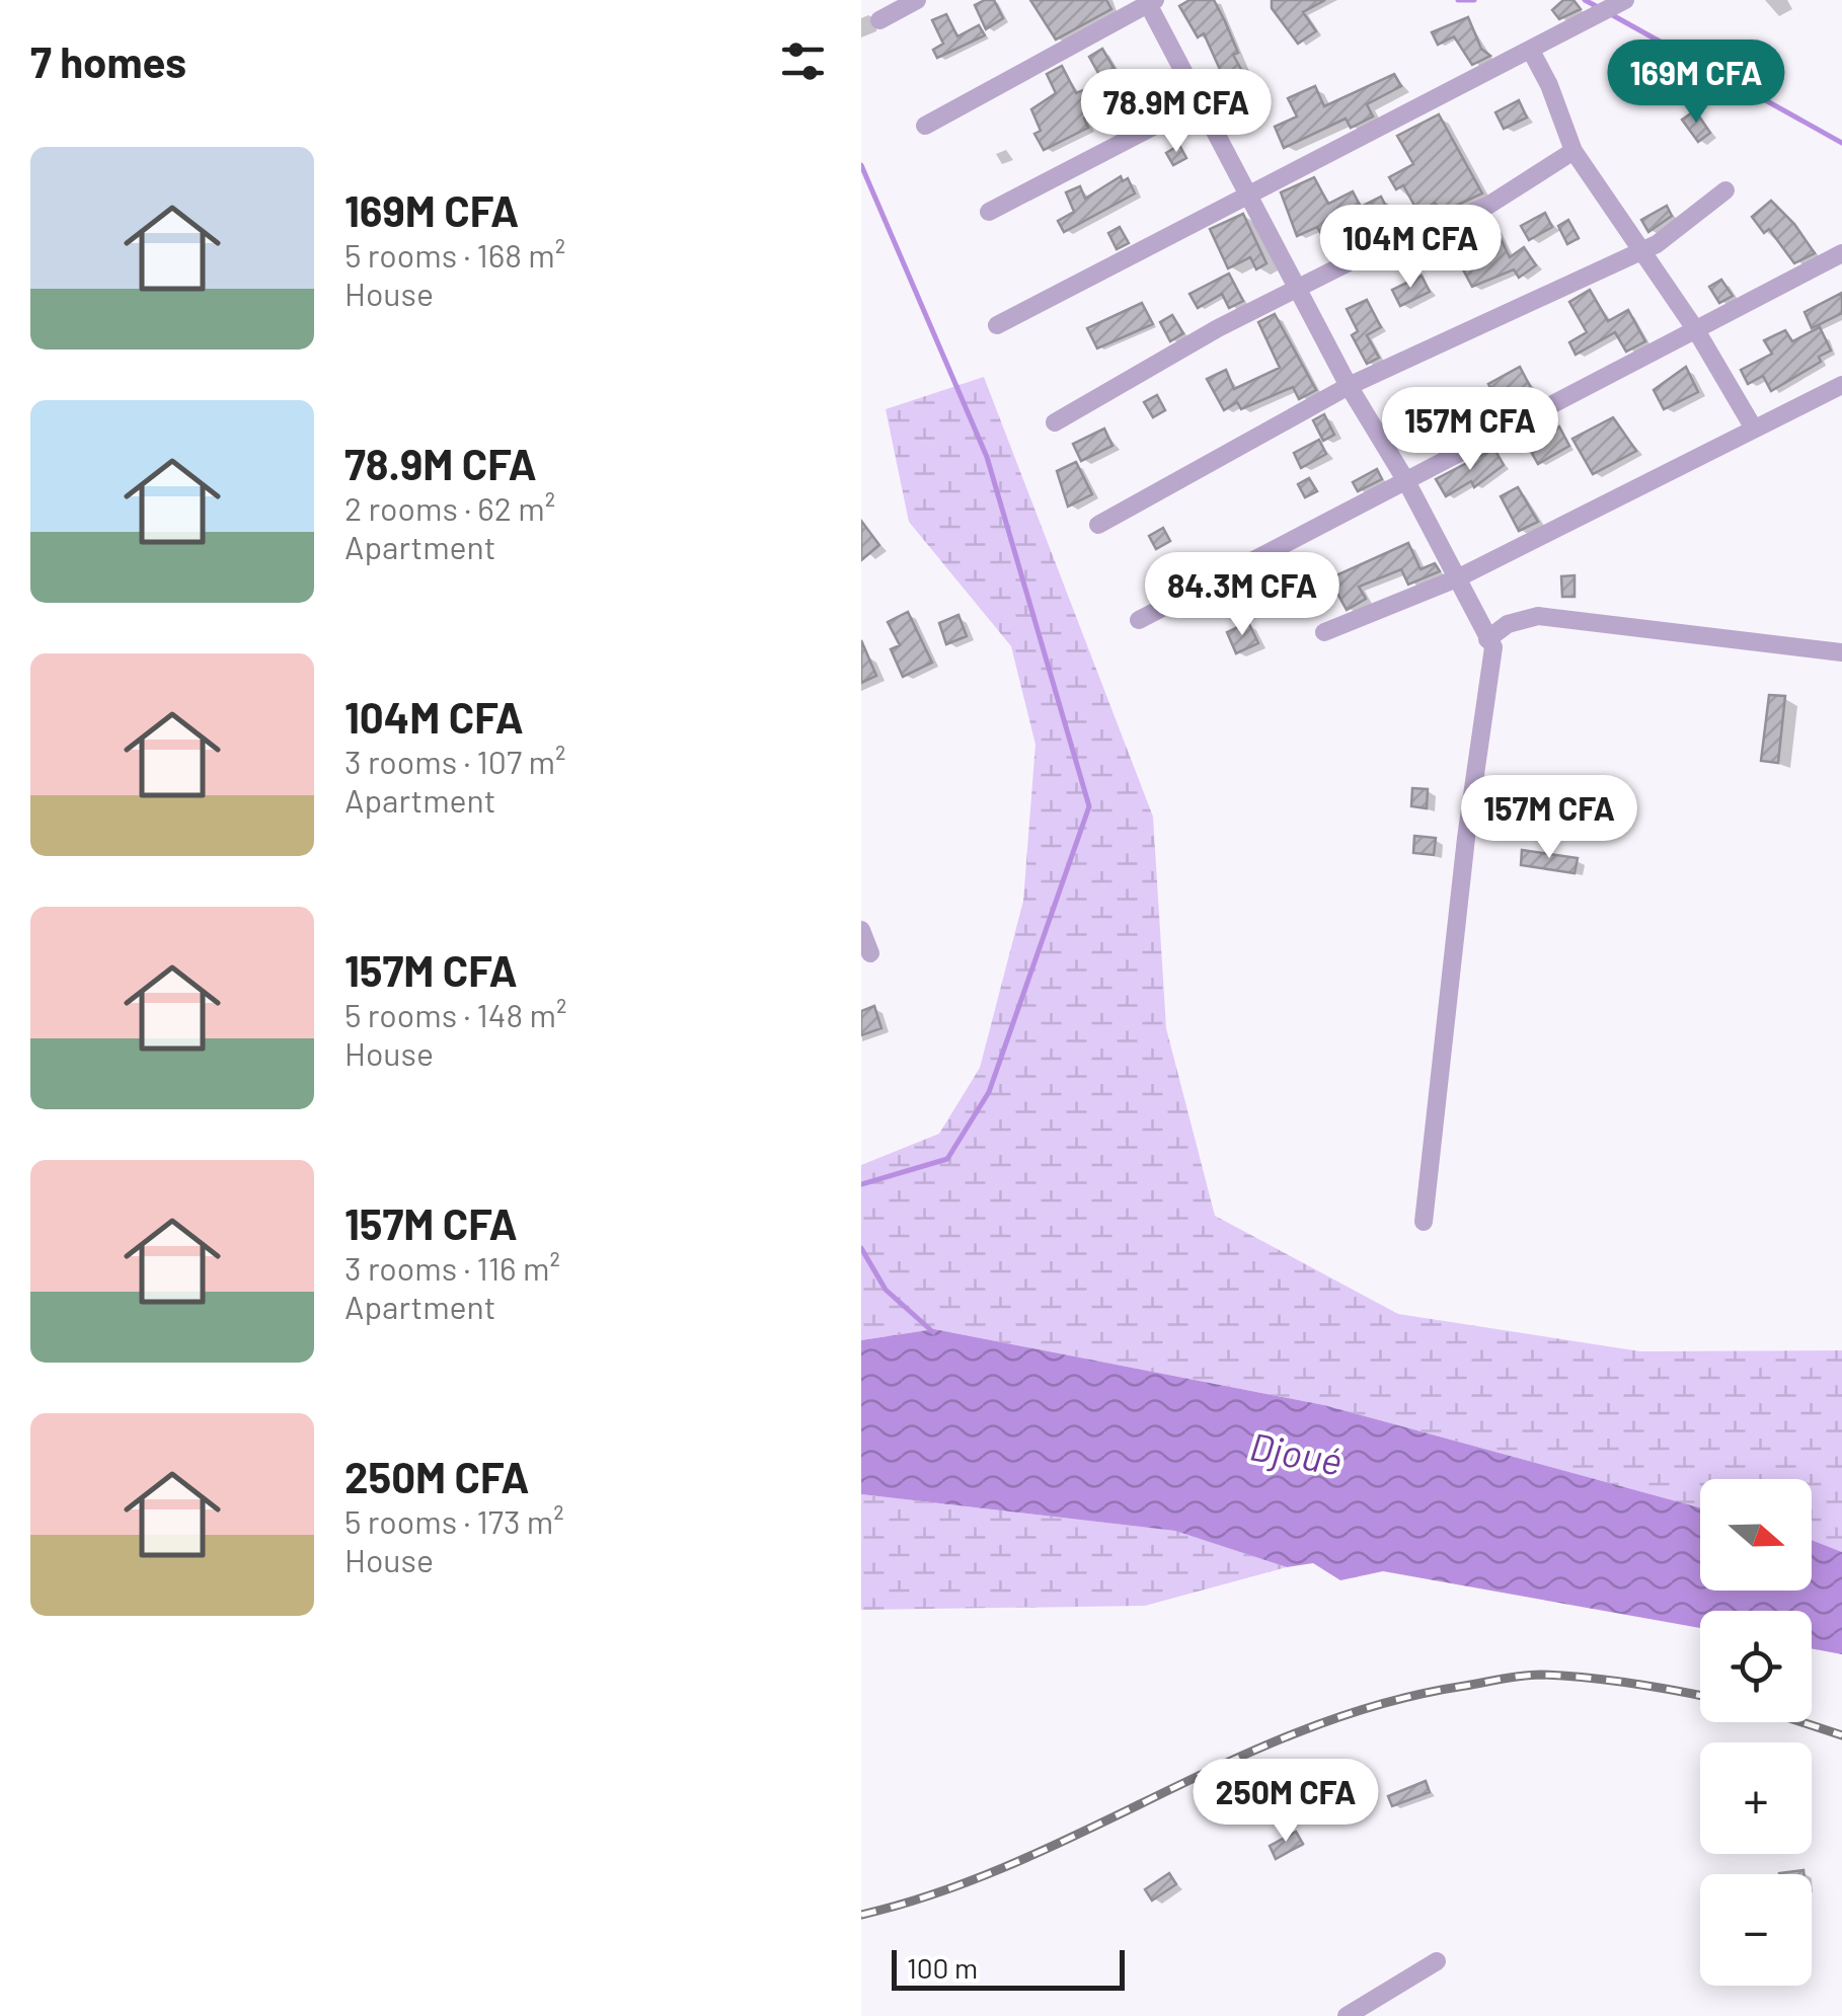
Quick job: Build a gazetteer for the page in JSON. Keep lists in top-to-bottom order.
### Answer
{
  "water": ["Djoué"],
  "scale_bar": "100 m",
  "north": "right",
  "page": {
    "heading": "7 homes",
    "price": [
      "169M CFA",
      "78.9M CFA",
      "104M CFA",
      "157M CFA",
      "84.3M CFA",
      "157M CFA",
      "250M CFA"
    ],
    "list": [
      {
        "name": "169M CFA",
        "note": "5 rooms · 168 m² · House"
      },
      {
        "name": "78.9M CFA",
        "note": "2 rooms · 62 m² · Apartment"
      },
      {
        "name": "104M CFA",
        "note": "3 rooms · 107 m² · Apartment"
      },
      {
        "name": "157M CFA",
        "note": "5 rooms · 148 m² · House"
      },
      {
        "name": "157M CFA",
        "note": "3 rooms · 116 m² · Apartment"
      },
      {
        "name": "250M CFA",
        "note": "5 rooms · 173 m² · House"
      }
    ],
    "map_buttons": ["+", "−"],
    "scale": "100 m"
  }
}
